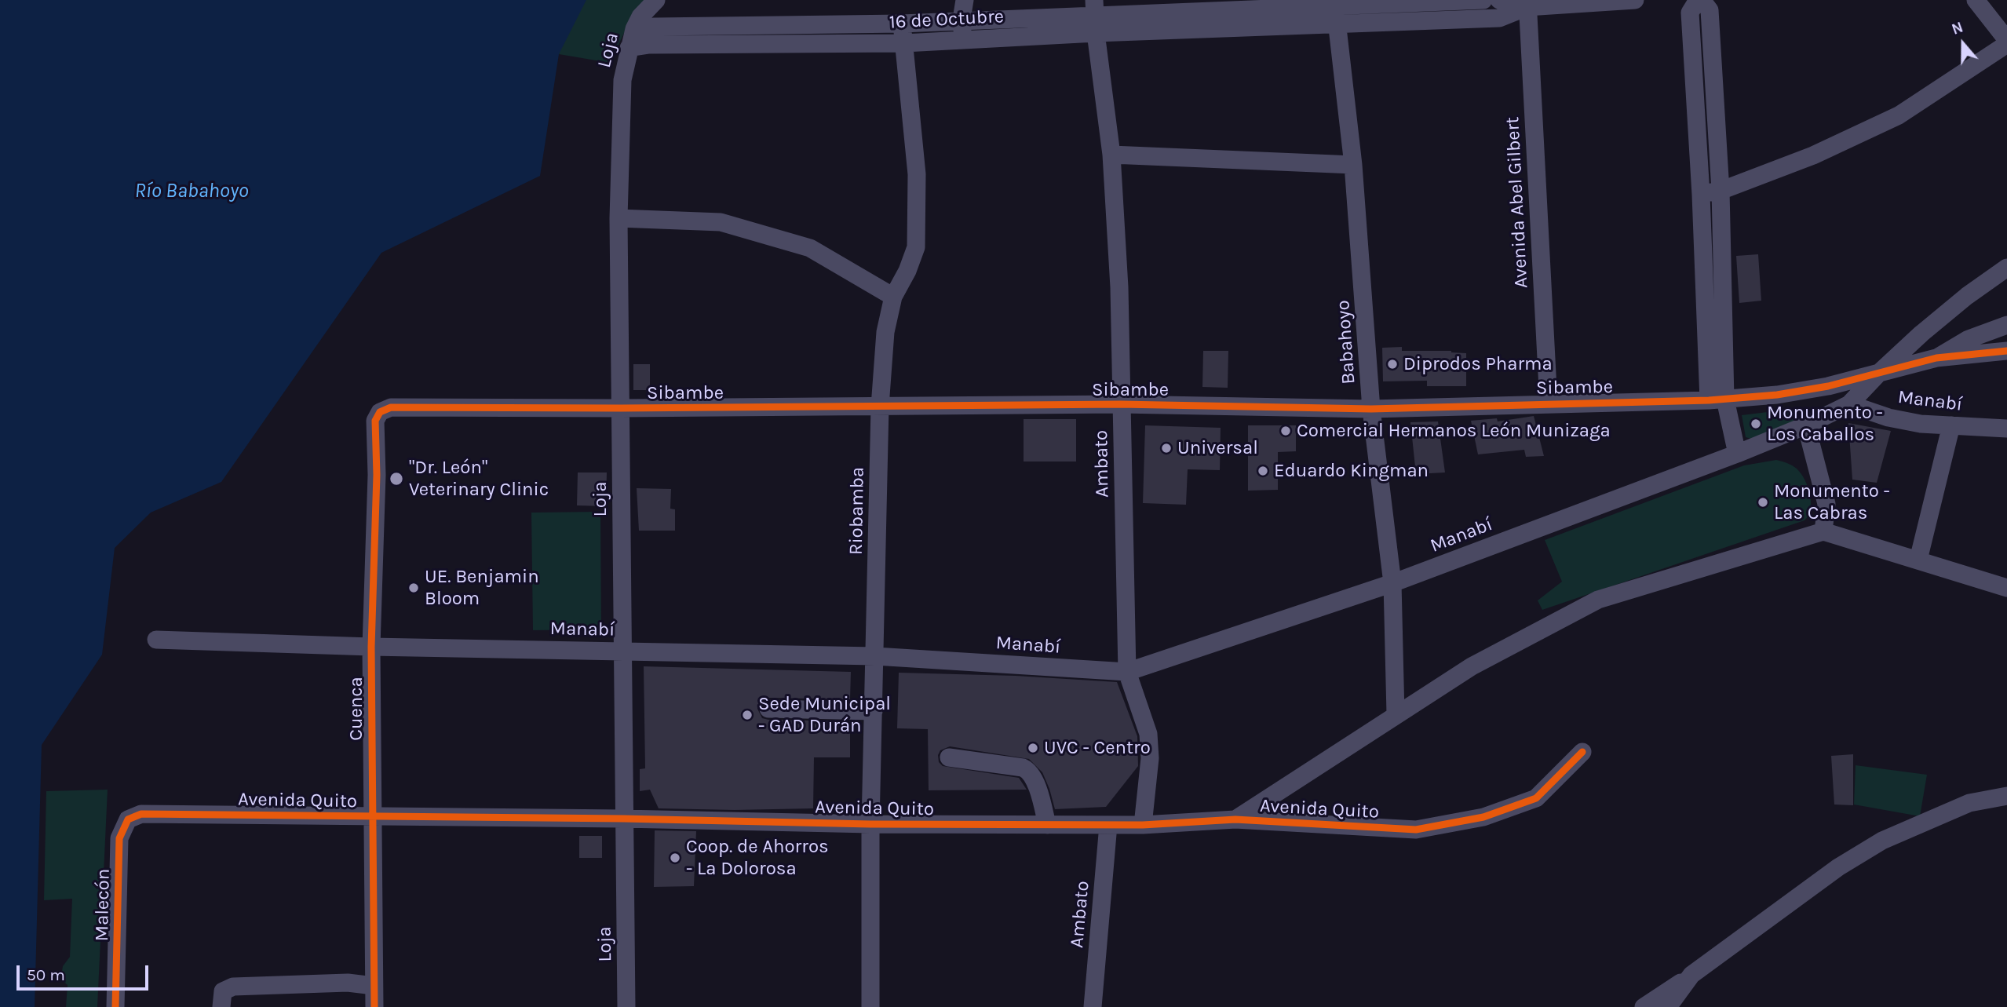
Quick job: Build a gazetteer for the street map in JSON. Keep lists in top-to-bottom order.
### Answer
{
  "streets": {
    "street": [
      "16 de Octubre",
      "Loja",
      "Avenida Abel Gilbert",
      "Babahoyo",
      "Sibambe",
      "Manabí",
      "Ambato",
      "Riobamba",
      "Cuenca",
      "Avenida Quito",
      "Malecón"
    ]
  },
  "crossings": [
    ["16 de Octubre", "Loja"],
    ["16 de Octubre", "Avenida Abel Gilbert"],
    ["16 de Octubre", "Babahoyo"],
    ["16 de Octubre", "Ambato"],
    ["16 de Octubre", "Riobamba"],
    ["Loja", "Sibambe"],
    ["Loja", "Manabí"],
    ["Loja", "Avenida Quito"],
    ["Avenida Abel Gilbert", "Sibambe"],
    ["Babahoyo", "Sibambe"],
    ["Babahoyo", "Manabí"],
    ["Sibambe", "Manabí"],
    ["Sibambe", "Ambato"],
    ["Sibambe", "Riobamba"],
    ["Sibambe", "Cuenca"],
    ["Manabí", "Ambato"],
    ["Manabí", "Riobamba"],
    ["Manabí", "Cuenca"],
    ["Ambato", "Avenida Quito"],
    ["Riobamba", "Avenida Quito"],
    ["Cuenca", "Avenida Quito"],
    ["Avenida Quito", "Malecón"]
  ],
  "water": ["Río Babahoyo"],
  "places": [
    "Diprodos Pharma",
    "Monumento - Los Caballos",
    "Comercial Hermanos León Munizaga",
    "Universal",
    "Eduardo Kingman",
    "\"Dr. León\" Veterinary Clinic",
    "Monumento - Las Cabras",
    "UE. Benjamin Bloom",
    "Sede Municipal - GAD Durán",
    "UVC - Centro",
    "Coop. de Ahorros - La Dolorosa"
  ],
  "scale_bar": "50 m",
  "north": "top"
}
